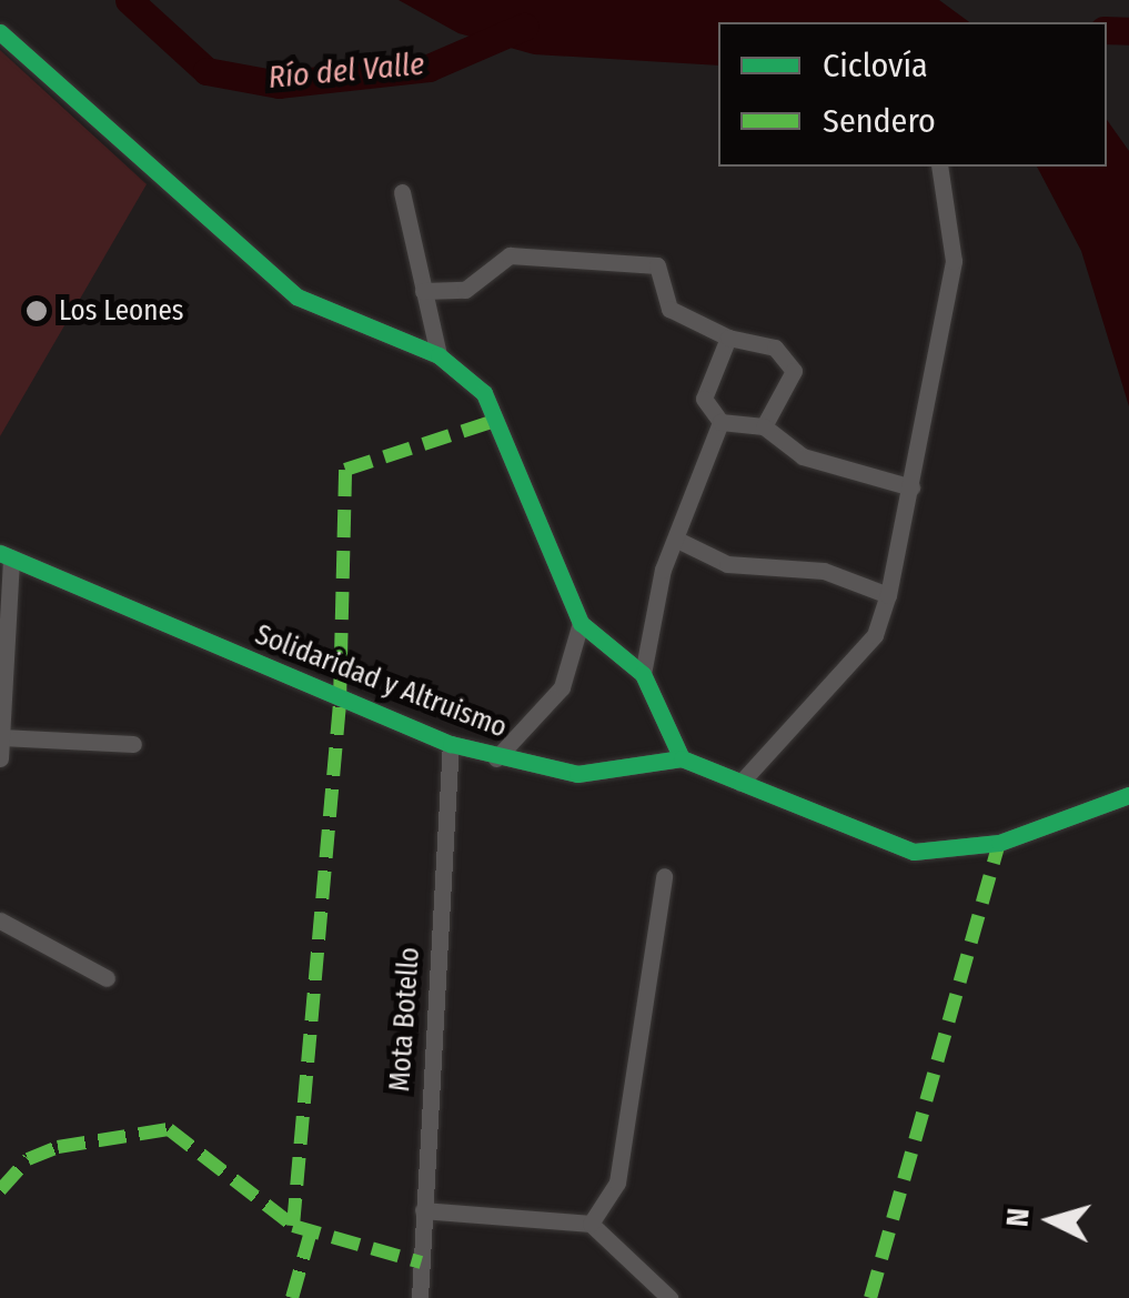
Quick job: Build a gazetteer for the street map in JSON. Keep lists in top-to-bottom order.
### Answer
{
  "streets": {
    "street": ["Solidaridad y Altruismo", "Mota Botello"]
  },
  "crossings": [
    ["Solidaridad y Altruismo", "Mota Botello"]
  ],
  "water": ["Río del Valle"],
  "places": ["Los Leones"],
  "legend": ["Ciclovía", "Sendero"],
  "north": "left"
}
